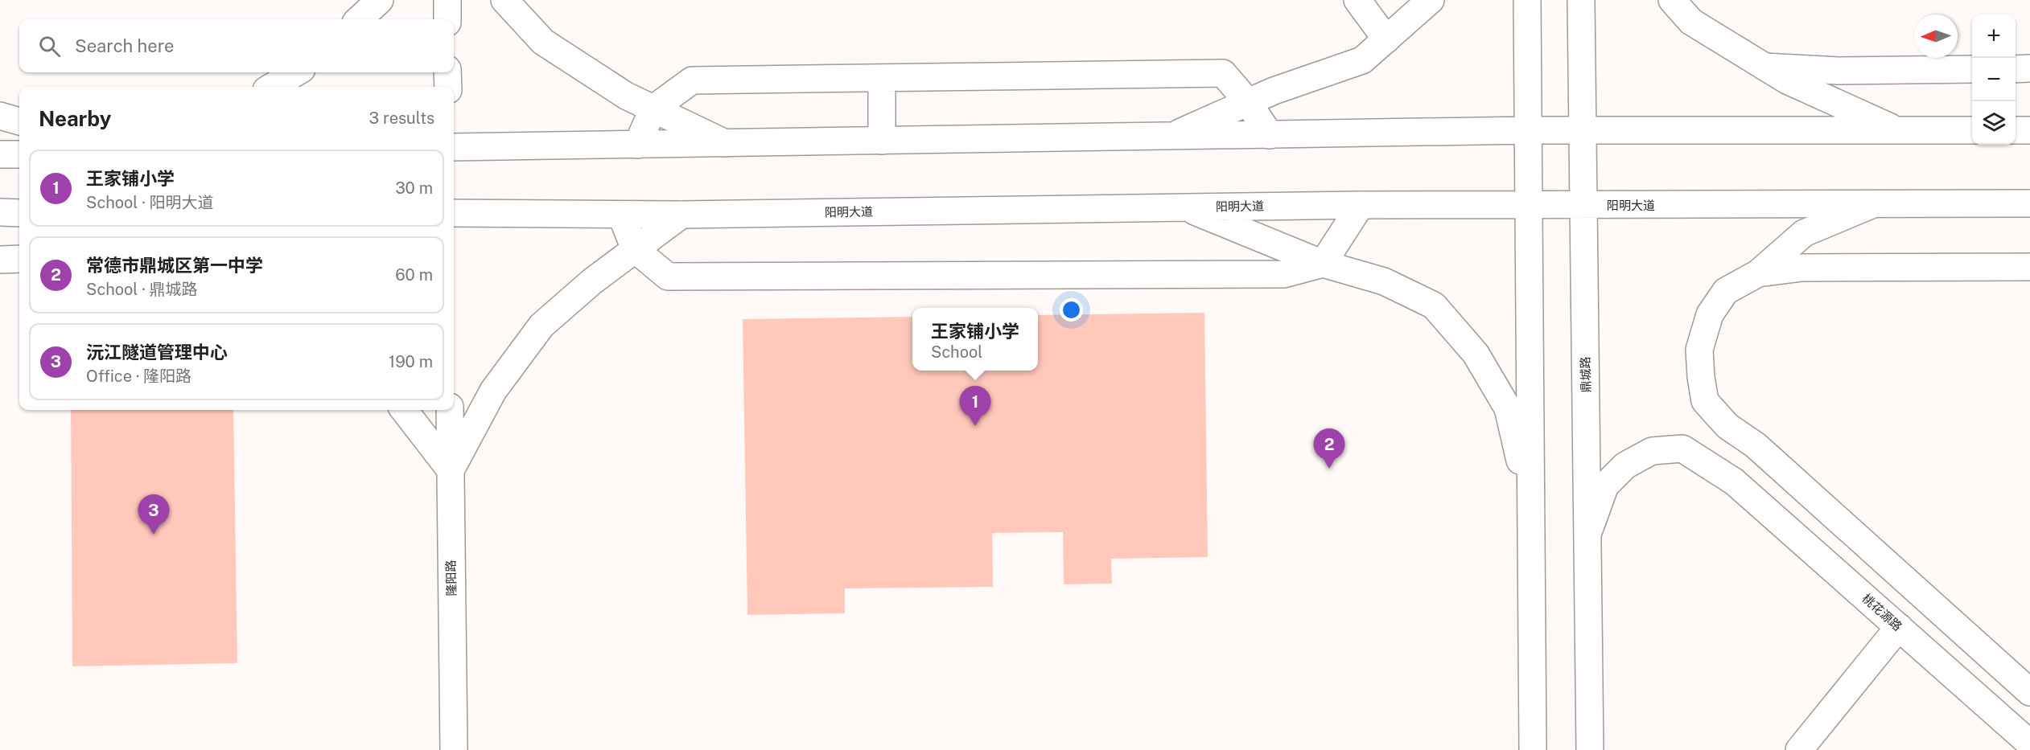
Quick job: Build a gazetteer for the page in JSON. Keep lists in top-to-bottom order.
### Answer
{
  "streets": {
    "main road": [
      "阳明大道",
      "鼎城路",
      "隆阳路",
      "桃花源路"
    ]
  },
  "crossings": [
    ["阳明大道", "鼎城路"],
    ["鼎城路", "桃花源路"]
  ],
  "north": "left",
  "page": {
    "map_buttons": ["+", "−"],
    "search": "Search here",
    "heading": ["Nearby", "3 results"],
    "list": [
      {
        "mark": "1",
        "name": "王家铺小学",
        "note": "School · 阳明大道",
        "value": "30 m"
      },
      {
        "mark": "2",
        "name": "常德市鼎城区第一中学",
        "note": "School · 鼎城路",
        "value": "60 m"
      },
      {
        "mark": "3",
        "name": "沅江隧道管理中心",
        "note": "Office · 隆阳路",
        "value": "190 m"
      }
    ],
    "popup": ["王家铺小学", "School"],
    "pins": ["1", "2", "3"]
  }
}
